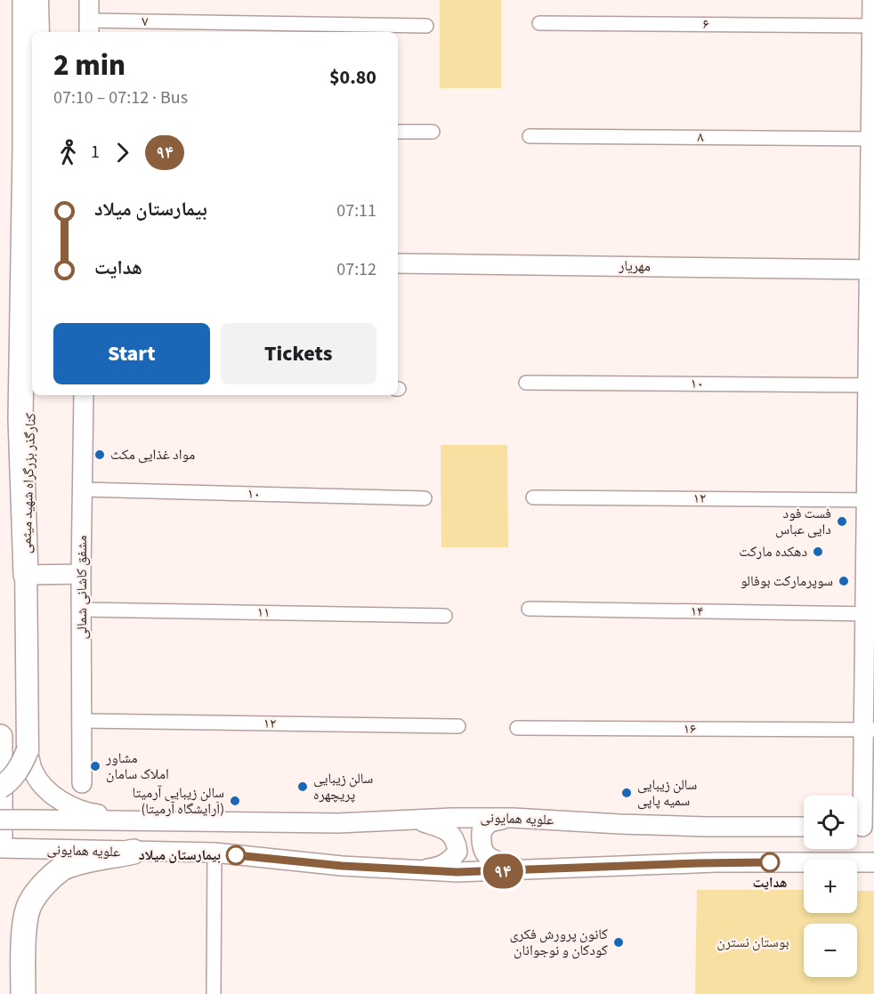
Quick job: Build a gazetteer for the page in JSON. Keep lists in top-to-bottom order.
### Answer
{
  "streets": {
    "main road": [
      "مهریار",
      "کنارگذر بزرگراه شهید میثمی",
      "مشفق کاشانی شمالی",
      "علویه همایونی"
    ],
    "street": [
      "۷",
      "۶",
      "۸",
      "۱۰",
      "۱۲",
      "۱۴",
      "۱۱",
      "۱۶"
    ]
  },
  "crossings": [
    ["۱۰", "مشفق کاشانی شمالی"],
    ["۱۲", "مشفق کاشانی شمالی"],
    ["مشفق کاشانی شمالی", "۱۱"]
  ],
  "parks": ["بوستان نسترن"],
  "places": [
    "مواد غذایی مکث",
    "فست فود دایی عباس",
    "دهکده مارکت",
    "سوپرمارکت بوفالو",
    "مشاور املاک سامان",
    "سالن زیبایی پریچهره",
    "سالن زیبایی سمیه پاپی",
    "سالن زیبایی آرمیتا (آرایشگاه آرمیتا)",
    "بیمارستان میلاد",
    "هدایت",
    "کانون پرورش فکری کودکان و نوجوانان"
  ],
  "lines": ["bus line ۹۴"],
  "page": {
    "on_map": "۹۴",
    "heading": ["2 min", "07:10 – 07:12 · Bus", "$0.80"],
    "legs": ["1", "۹۴"],
    "list": [
      {
        "name": "بیمارستان میلاد",
        "value": "07:11"
      },
      {
        "name": "هدایت",
        "value": "07:12"
      }
    ],
    "buttons": ["Start", "Tickets"],
    "map_buttons": ["+", "−"]
  }
}
